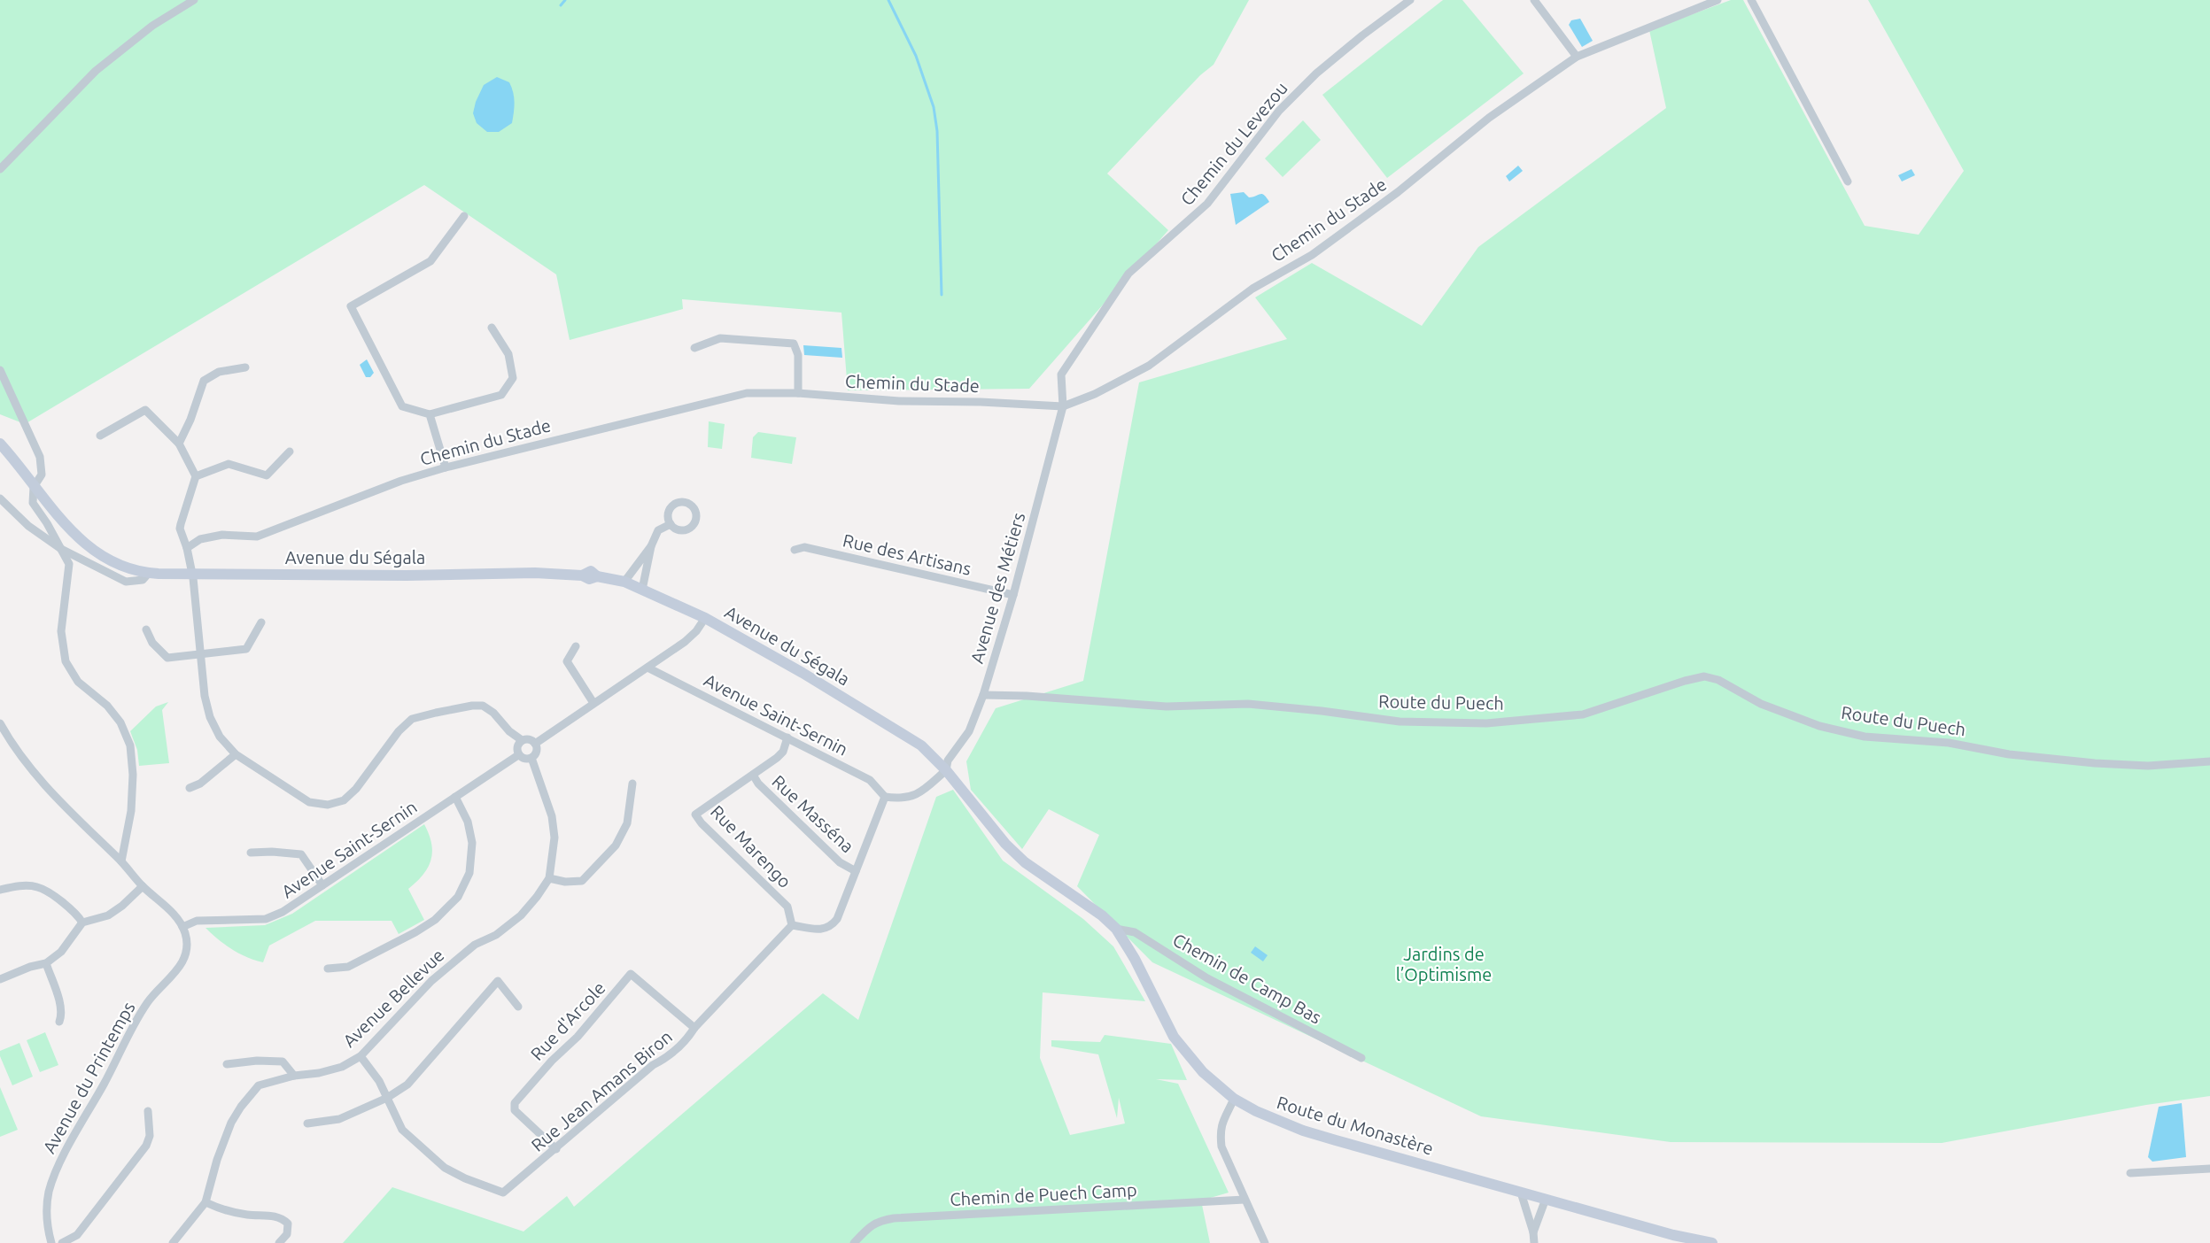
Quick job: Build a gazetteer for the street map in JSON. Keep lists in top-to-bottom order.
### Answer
{
  "streets": {
    "street": [
      "Chemin du Levezou",
      "Chemin du Stade",
      "Rue des Artisans",
      "Avenue du Ségala",
      "Avenue des Métiers",
      "Route du Puech",
      "Avenue Saint-Sernin",
      "Rue Masséna",
      "Rue Marengo",
      "Chemin de Camp Bas",
      "Avenue Bellevue",
      "Rue d'Arcole",
      "Avenue du Printemps",
      "Rue Jean Amans Biron",
      "Route du Monastère",
      "Chemin de Puech Camp"
    ]
  },
  "crossings": [
    ["Chemin du Levezou", "Avenue des Métiers"],
    ["Chemin du Stade", "Avenue des Métiers"],
    ["Rue des Artisans", "Avenue des Métiers"],
    ["Avenue du Ségala", "Avenue des Métiers"],
    ["Avenue du Ségala", "Route du Monastère"],
    ["Avenue des Métiers", "Route du Puech"],
    ["Avenue des Métiers", "Route du Monastère"],
    ["Avenue Saint-Sernin", "Rue Marengo"],
    ["Avenue Saint-Sernin", "Avenue Bellevue"],
    ["Avenue Saint-Sernin", "Avenue du Printemps"],
    ["Rue Masséna", "Rue Marengo"],
    ["Rue Marengo", "Rue Jean Amans Biron"],
    ["Chemin de Camp Bas", "Route du Monastère"],
    ["Avenue Bellevue", "Rue Jean Amans Biron"],
    ["Rue d'Arcole", "Rue Jean Amans Biron"]
  ],
  "parks": ["Jardins de l’Optimisme"]
}
